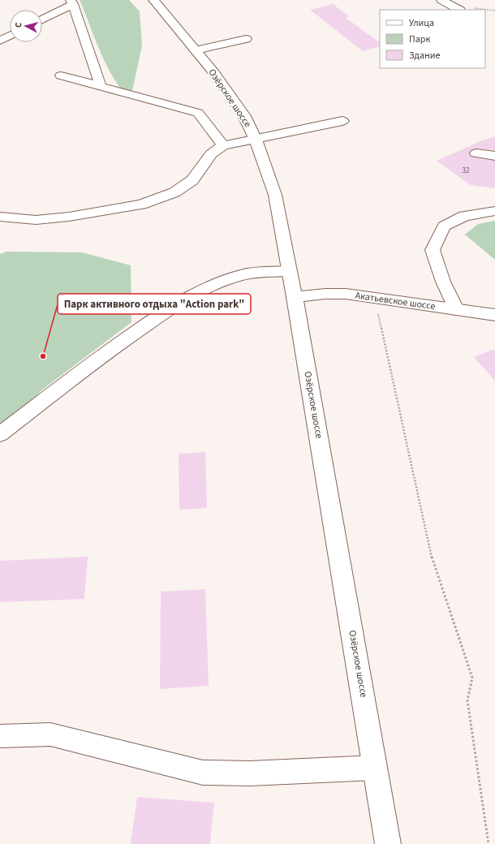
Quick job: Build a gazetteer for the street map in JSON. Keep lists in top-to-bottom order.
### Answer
{
  "streets": {
    "main road": ["Озёрское шоссе", "Акатьевское шоссе"]
  },
  "crossings": [
    ["Озёрское шоссе", "Акатьевское шоссе"]
  ],
  "places": ["Парк активного отдыха \"Action park\""],
  "house_numbers": ["32"],
  "legend": ["Улица", "Парк", "Здание"],
  "north": "left"
}
